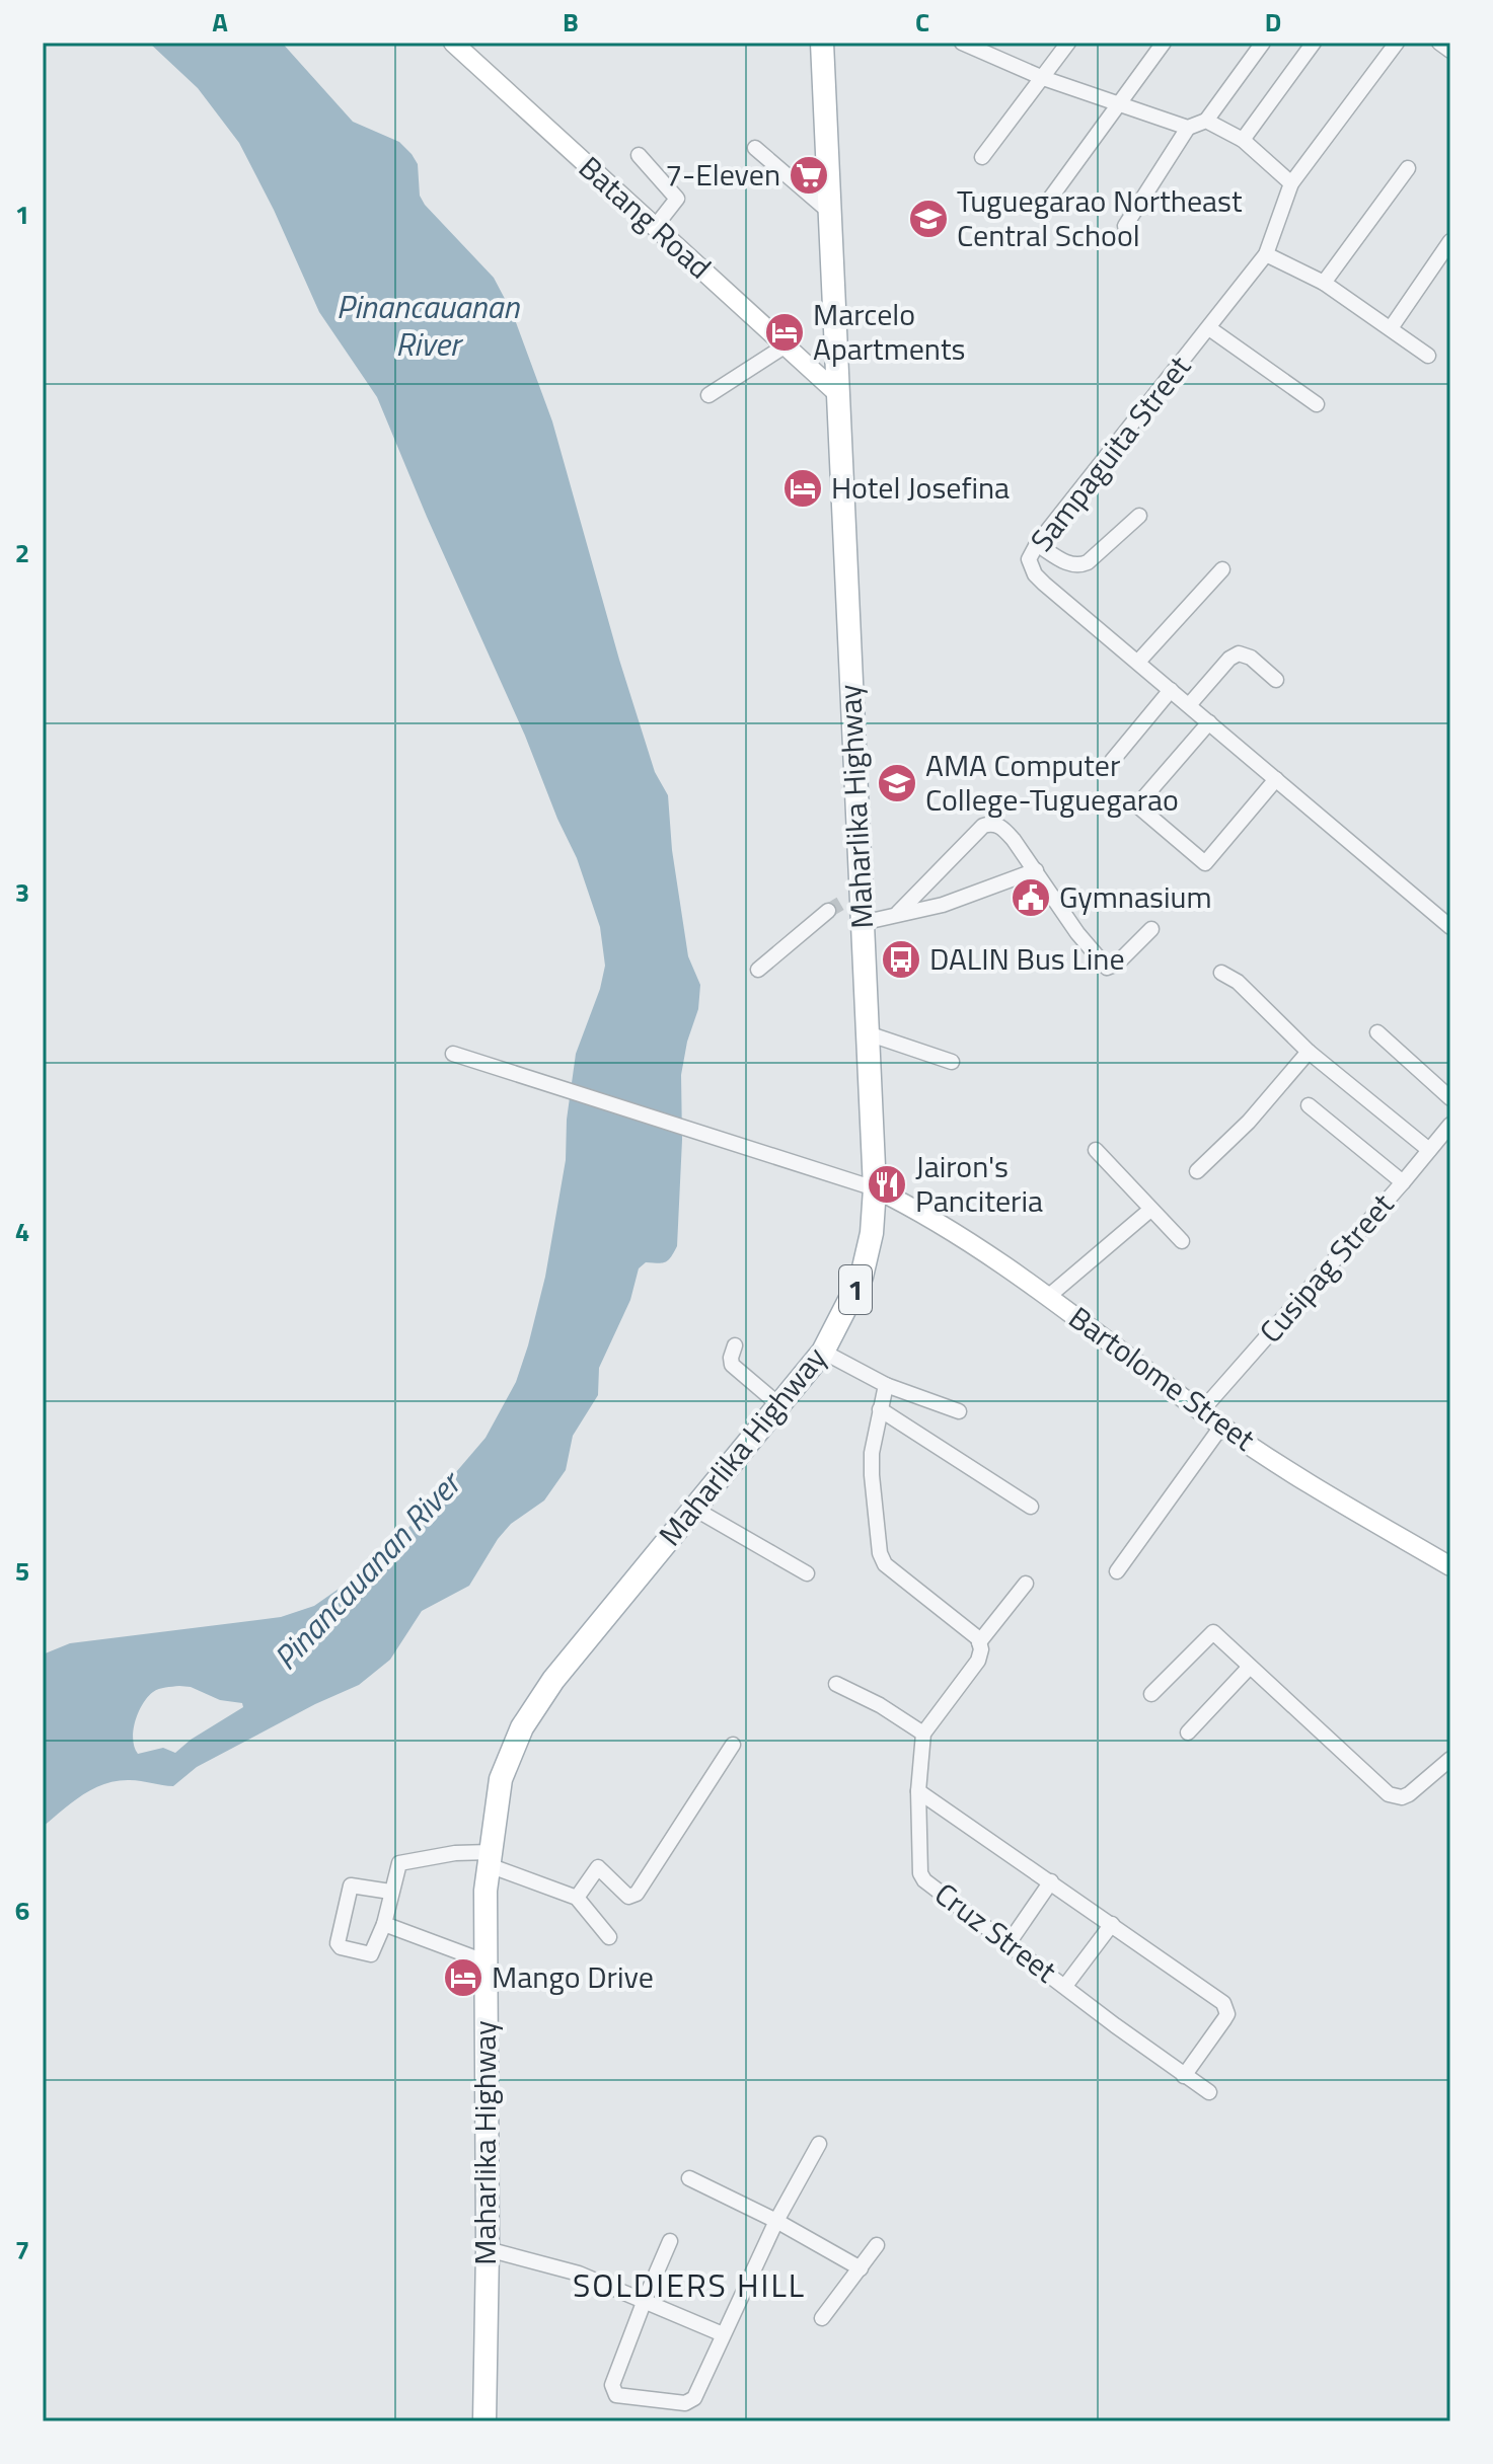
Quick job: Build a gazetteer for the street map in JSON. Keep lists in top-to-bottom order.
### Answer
{
  "streets": {
    "main road": ["Maharlika Highway", "1"],
    "street": [
      "Batang Road",
      "Sampaguita Street",
      "Cusipag Street",
      "Bartolome Street",
      "Cruz Street"
    ]
  },
  "crossings": [
    ["Batang Road", "Maharlika Highway"],
    ["Maharlika Highway", "Bartolome Street"],
    ["Cusipag Street", "Bartolome Street"]
  ],
  "districts": ["SOLDIERS HILL"],
  "water": ["Pinancauanan River"],
  "places": {
    "supermarket": ["7-Eleven"],
    "school or university": ["Tuguegarao Northeast Central School", "AMA Computer College-Tuguegarao"],
    "hotel": ["Marcelo Apartments", "Hotel Josefina", "Mango Drive"],
    "public building": ["Gymnasium"],
    "bus stop": ["DALIN Bus Line"],
    "restaurant": ["Jairon's Panciteria"]
  },
  "grid": {
    "columns": [
      "A",
      "B",
      "C",
      "D"
    ],
    "rows": [
      "1",
      "2",
      "3",
      "4",
      "5",
      "6",
      "7"
    ]
  }
}
